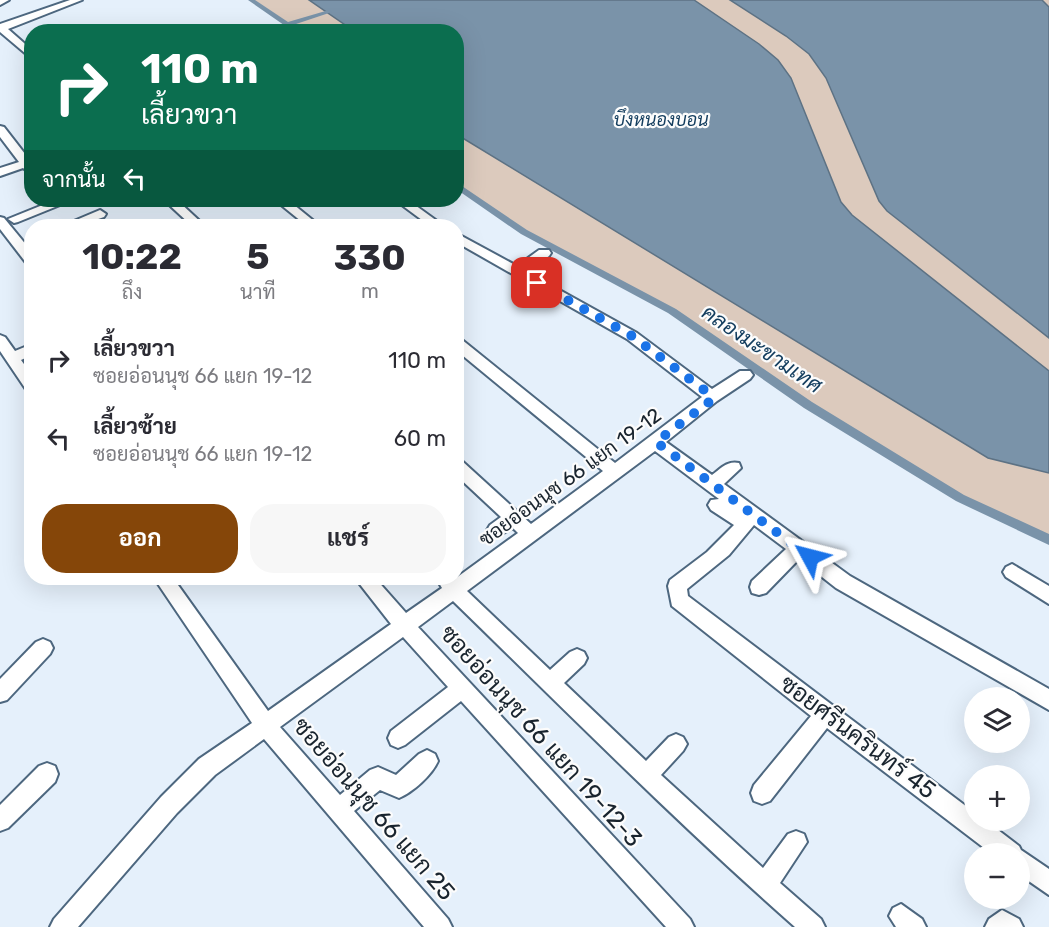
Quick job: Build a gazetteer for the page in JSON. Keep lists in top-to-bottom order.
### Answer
{
  "streets": {
    "street": [
      "ซอยอ่อนนุช 66 แยก 19-12",
      "ซอยอ่อนนุช 66 แยก 19-12-3",
      "ซอยศรีนครินทร์ 45",
      "ซอยอ่อนนุช 66 แยก 25"
    ]
  },
  "crossings": [
    ["ซอยอ่อนนุช 66 แยก 19-12", "ซอยอ่อนนุช 66 แยก 19-12-3"],
    ["ซอยอ่อนนุช 66 แยก 19-12", "ซอยอ่อนนุช 66 แยก 25"]
  ],
  "water": ["บึงหนองบอน", "คลองมะขามเทศ"],
  "page": {
    "turn": ["110 m", "เลี้ยวขวา"],
    "then": "จากนั้น",
    "eta": [
      "10:22",
      "ถึง",
      "5",
      "นาที",
      "330",
      "m"
    ],
    "list": [
      {
        "name": "เลี้ยวขวา",
        "note": "ซอยอ่อนนุช 66 แยก 19-12",
        "value": "110 m"
      },
      {
        "name": "เลี้ยวซ้าย",
        "note": "ซอยอ่อนนุช 66 แยก 19-12",
        "value": "60 m"
      }
    ],
    "buttons": ["ออก", "แชร์"],
    "map_buttons": ["+", "−"]
  }
}
